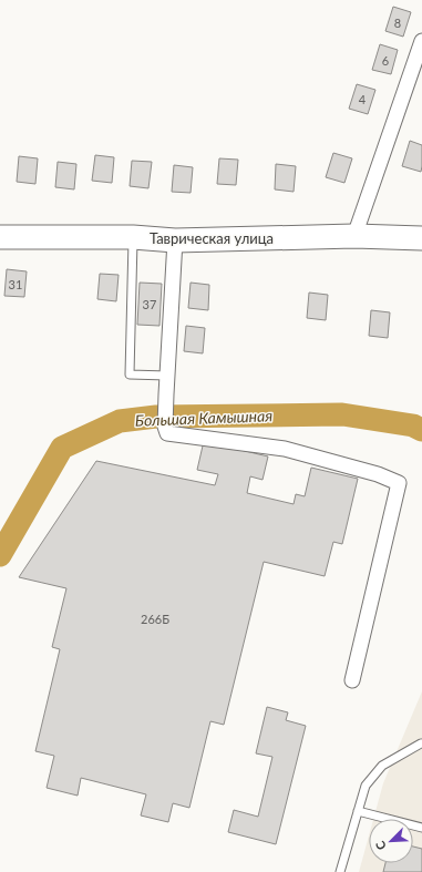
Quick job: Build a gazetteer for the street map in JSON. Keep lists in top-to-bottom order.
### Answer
{
  "streets": {
    "main road": ["Таврическая улица"]
  },
  "water": ["Большая Камышная"],
  "house_numbers": [
    "8",
    "6",
    "4",
    "31",
    "37",
    "266Б"
  ],
  "north": "bottom left"
}
